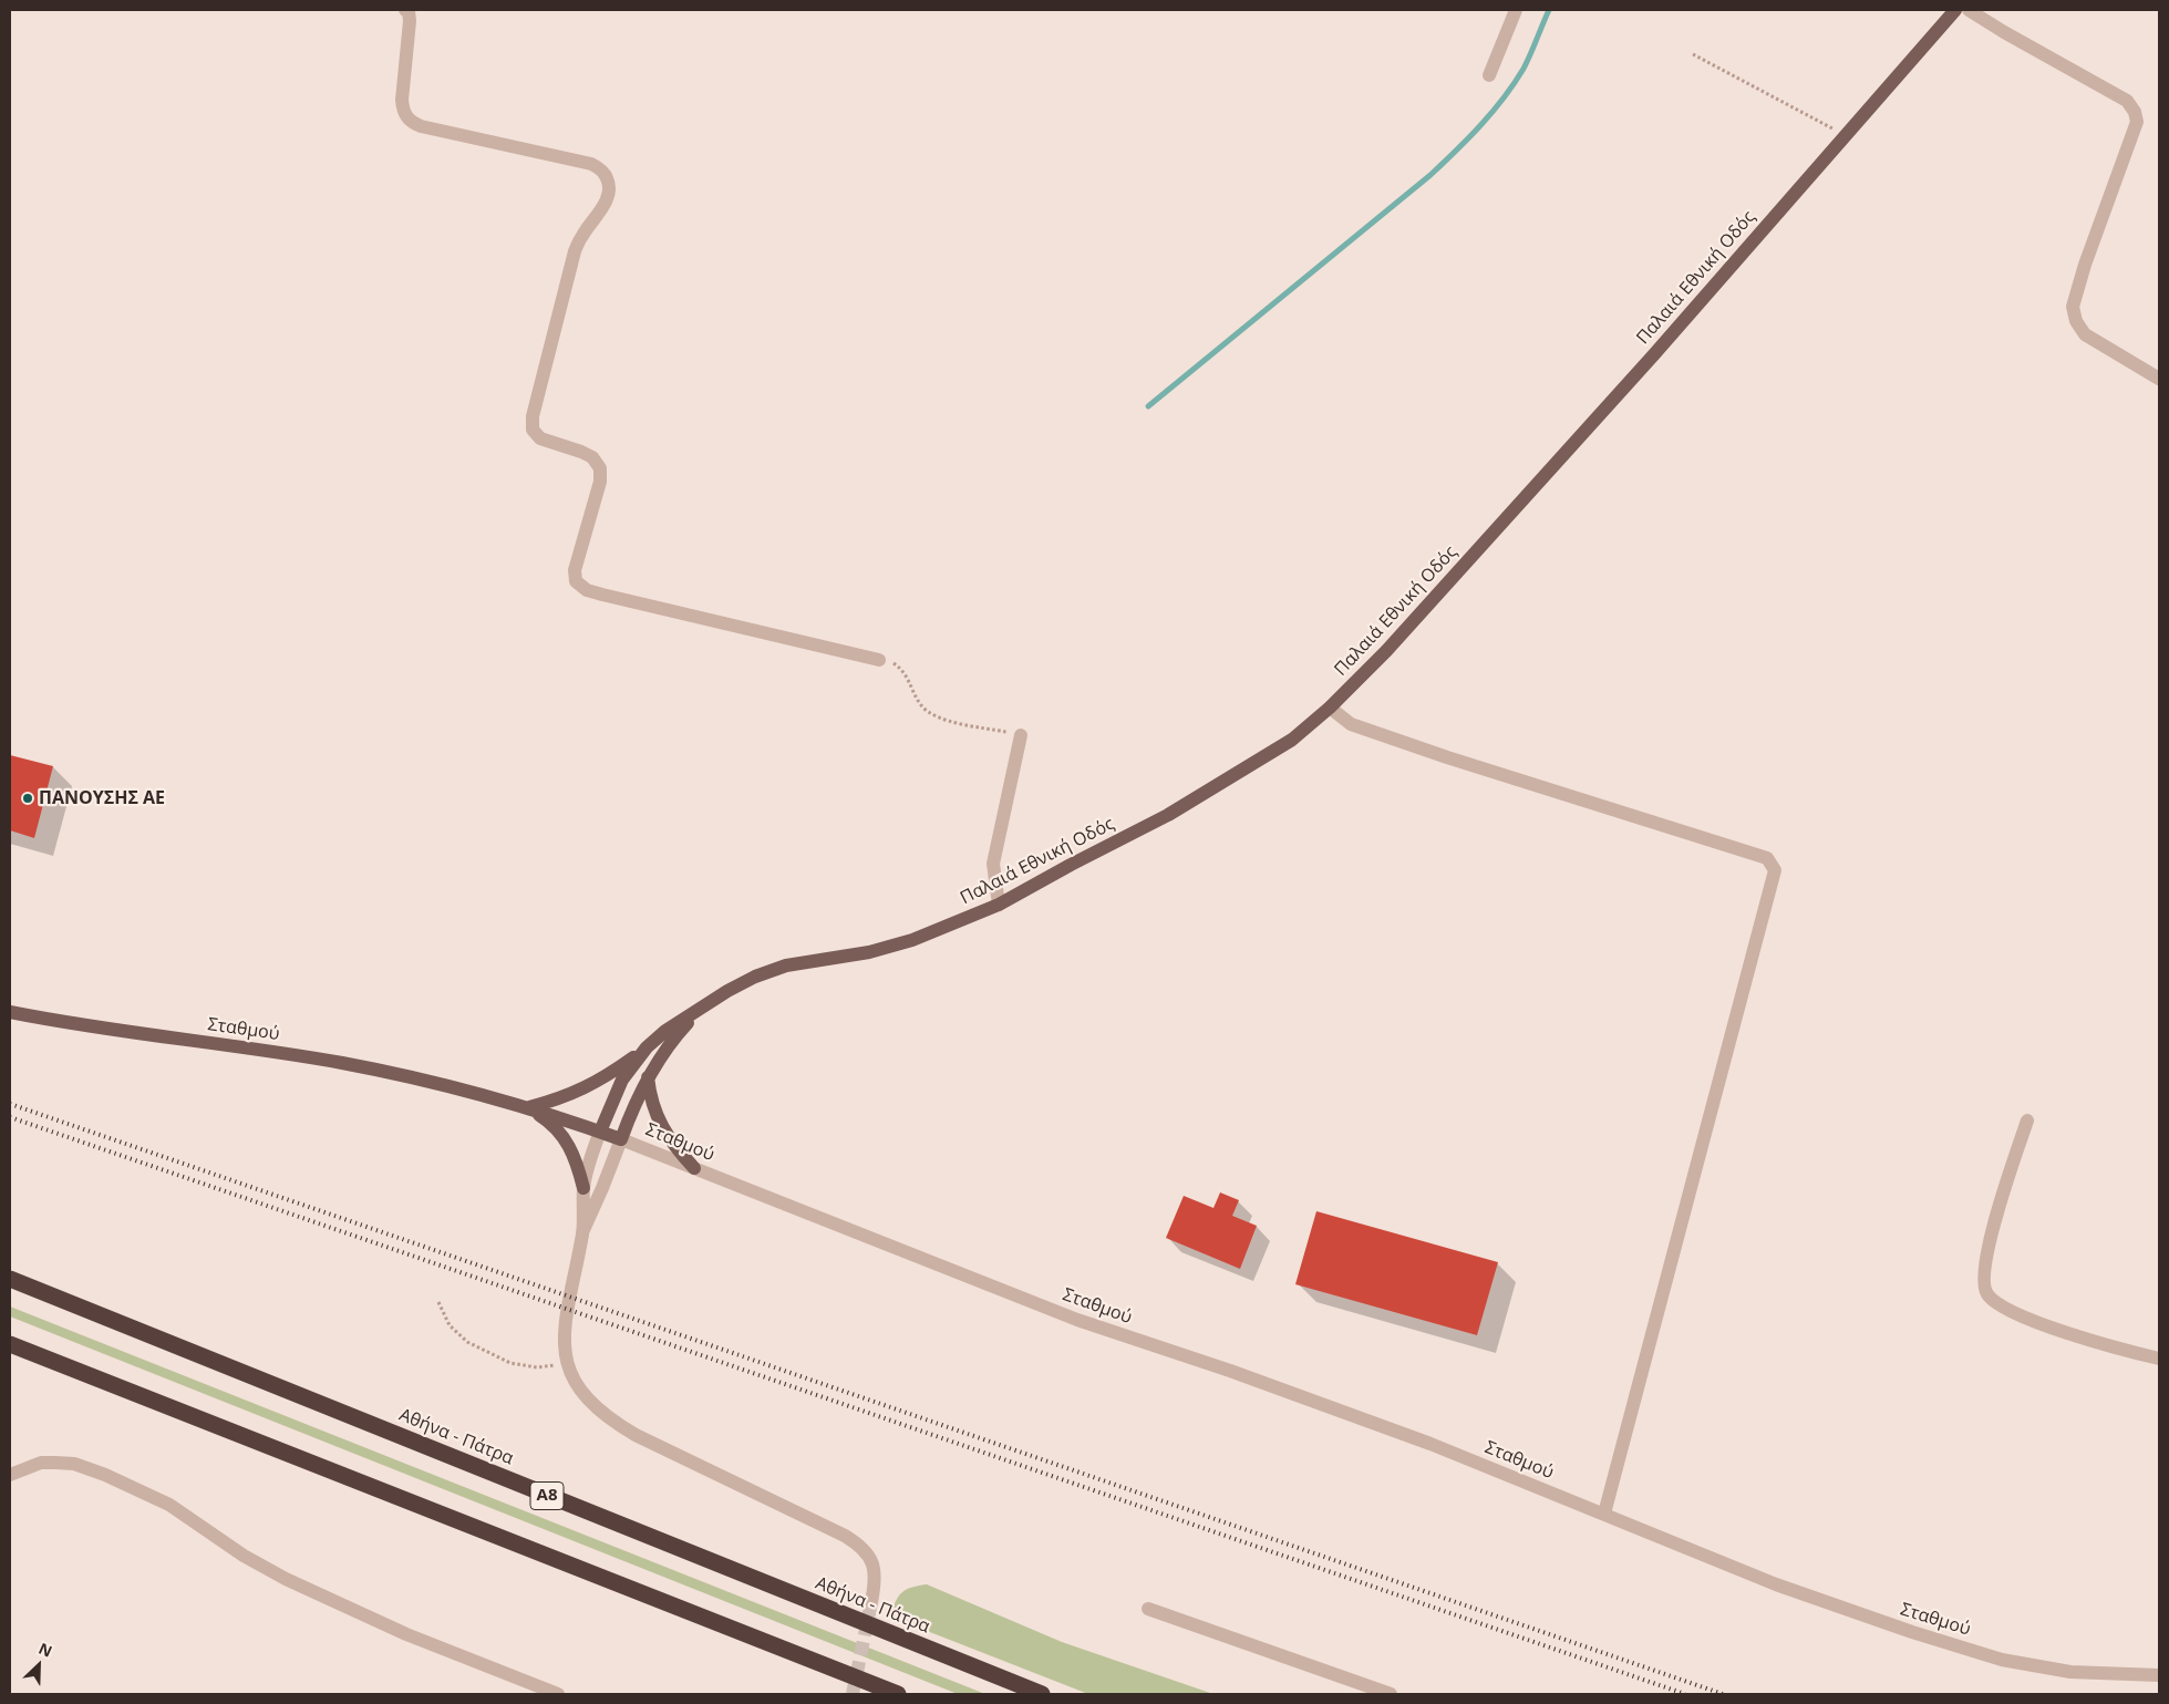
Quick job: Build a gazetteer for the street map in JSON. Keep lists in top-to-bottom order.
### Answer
{
  "streets": {
    "highway": ["Αθήνα - Πάτρα", "Α8"],
    "main road": ["Παλαιά Εθνική Οδός", "Σταθμού"]
  },
  "crossings": [
    ["Παλαιά Εθνική Οδός", "Σταθμού"]
  ],
  "places": ["ΠΑΝΟΥΣΗΣ ΑΕ"],
  "north": "top right"
}
